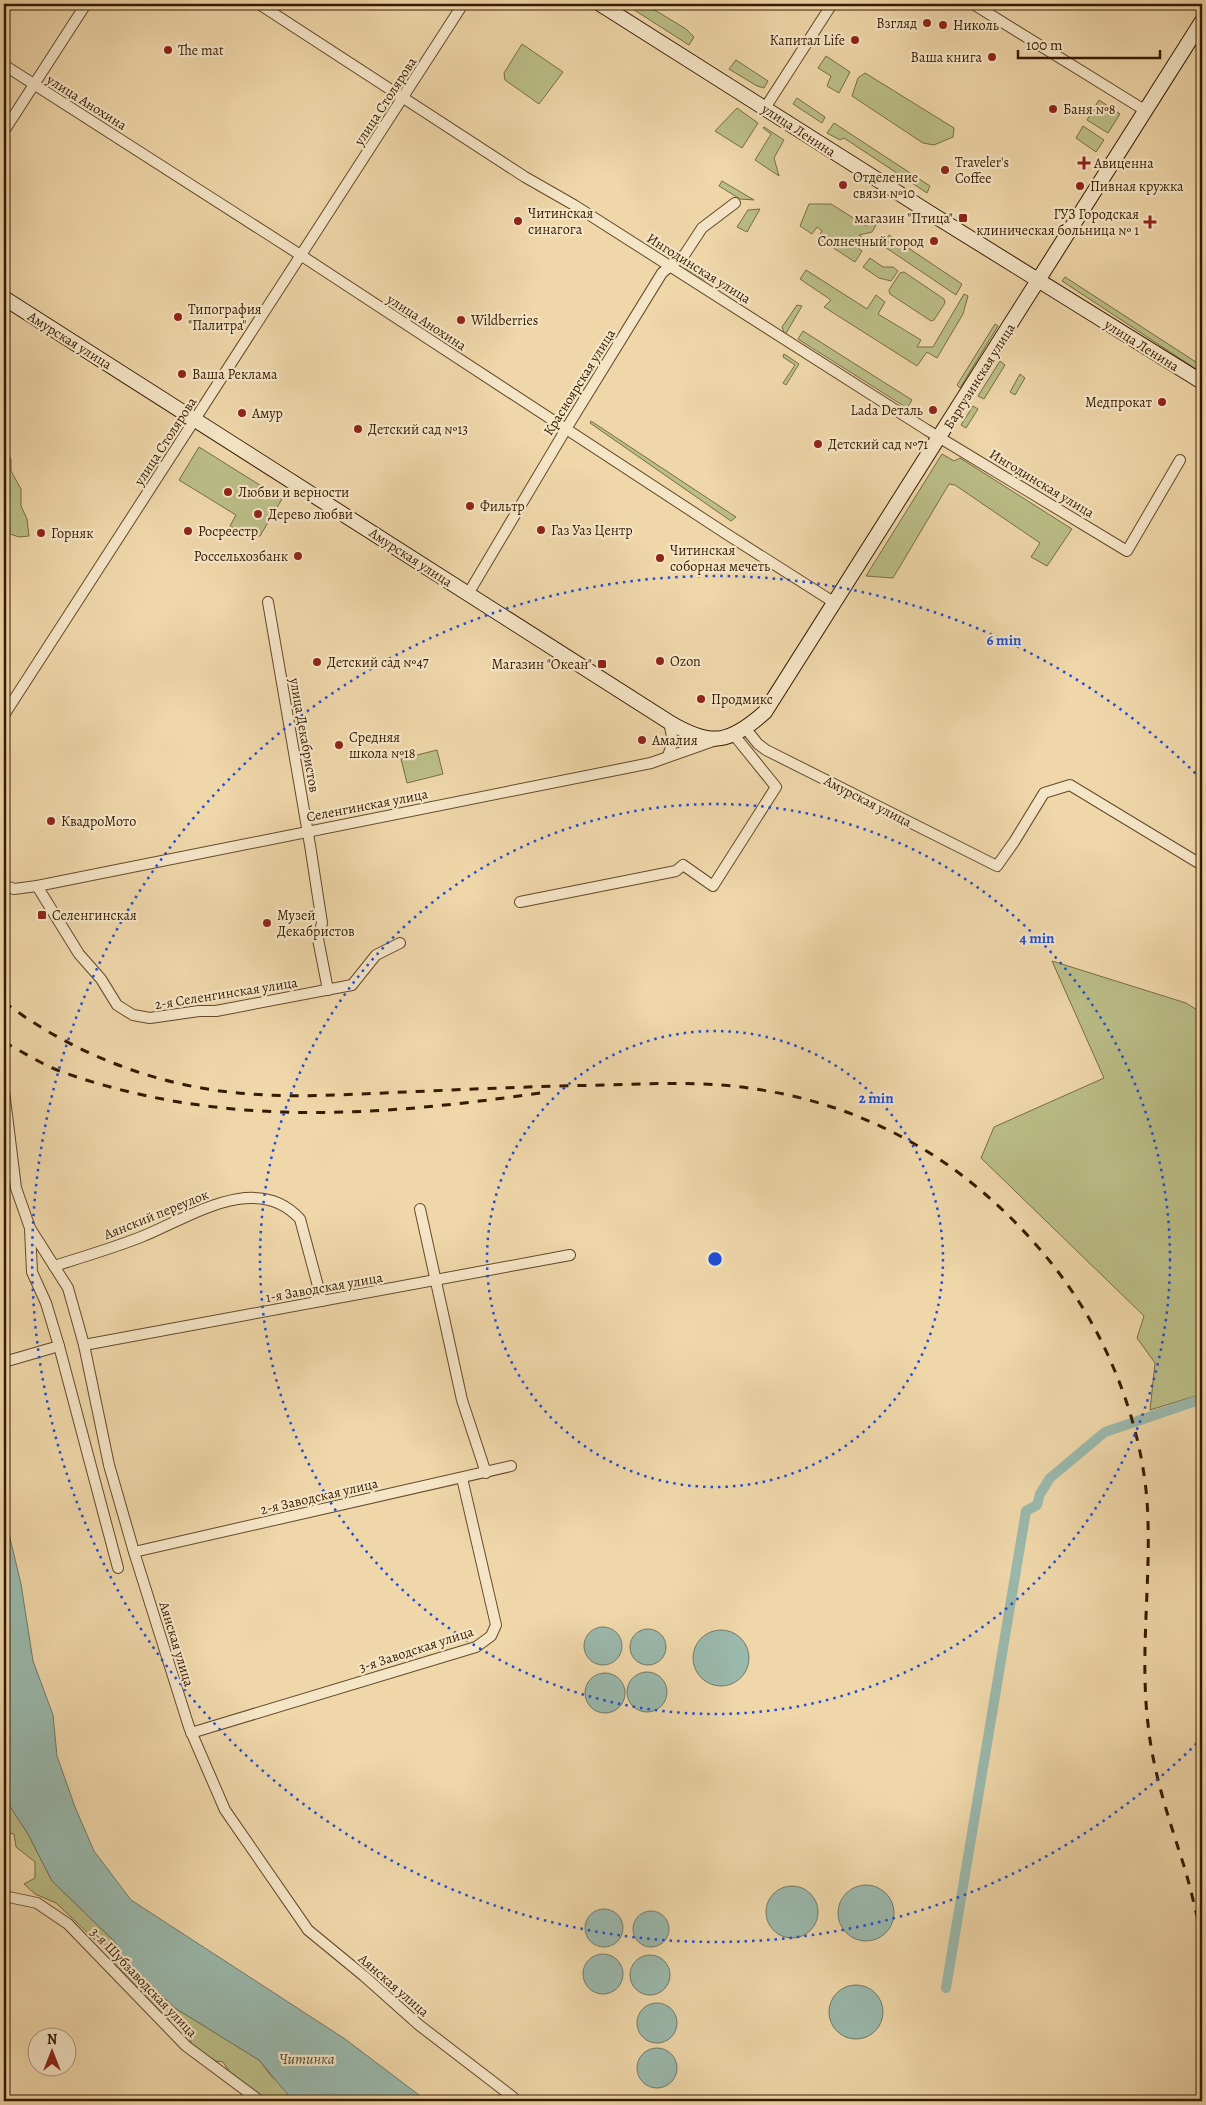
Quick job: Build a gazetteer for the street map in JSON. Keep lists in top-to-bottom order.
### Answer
{
  "streets": {
    "main road": ["улица Ленина", "Амурская улица", "Баргузинская улица"],
    "street": [
      "улица Столярова",
      "улица Анохина",
      "Ингодинская улица",
      "Красноярская улица",
      "улица Декабристов",
      "Селенгинская улица",
      "2-я Селенгинская улица",
      "Аянский переулок",
      "1-я Заводская улица",
      "2-я Заводская улица",
      "Аянская улица",
      "3-я Заводская улица",
      "3-я Шубзаводская улица"
    ]
  },
  "crossings": [
    ["улица Столярова", "улица Анохина"],
    ["улица Столярова", "Ингодинская улица"],
    ["улица Столярова", "Амурская улица"],
    ["улица Анохина", "Баргузинская улица"],
    ["улица Анохина", "Красноярская улица"],
    ["улица Ленина", "Баргузинская улица"],
    ["Ингодинская улица", "Баргузинская улица"],
    ["Ингодинская улица", "Красноярская улица"],
    ["Амурская улица", "Баргузинская улица"],
    ["Амурская улица", "Красноярская улица"],
    ["Амурская улица", "Селенгинская улица"],
    ["Баргузинская улица", "Селенгинская улица"],
    ["улица Декабристов", "Селенгинская улица"],
    ["улица Декабристов", "2-я Селенгинская улица"],
    ["Селенгинская улица", "2-я Селенгинская улица"],
    ["Аянский переулок", "1-я Заводская улица"],
    ["Аянский переулок", "Аянская улица"],
    ["1-я Заводская улица", "Аянская улица"],
    ["2-я Заводская улица", "Аянская улица"],
    ["2-я Заводская улица", "3-я Заводская улица"],
    ["Аянская улица", "3-я Заводская улица"]
  ],
  "water": ["Читинка"],
  "places": {
    "other": [
      "Взгляд",
      "Николь",
      "Капитал Life",
      "The mat",
      "Ваша книга",
      "Баня №8",
      "Traveler's Coffee",
      "Отделение связи №10",
      "Пивная кружка",
      "Читинская синагога",
      "Солнечный город",
      "Типография \"Палитра\"",
      "Wildberries",
      "Ваша Реклама",
      "Медпрокат",
      "Lada Dеталь",
      "Амур",
      "Детский сад №13",
      "Детский сад №71",
      "Любви и верности",
      "Фильтр",
      "Дерево любви",
      "Газ Уаз Центр",
      "Росреестр",
      "Горняк",
      "Россельхозбанк",
      "Читинская соборная мечеть",
      "Ozon",
      "Детский сад №47",
      "Продмикс",
      "Амалия",
      "Средняя школа №18",
      "КвадроМото",
      "Музей Декабристов"
    ],
    "health": ["Авиценна", "ГУЗ Городская клиническая больница № 1"],
    "transit": ["магазин \"Птица\"", "Магазин \"Океан\"", "Селенгинская"]
  },
  "scale_bar": "100 m",
  "north": "top",
  "rings": ["6 min", "4 min", "2 min"]
}
